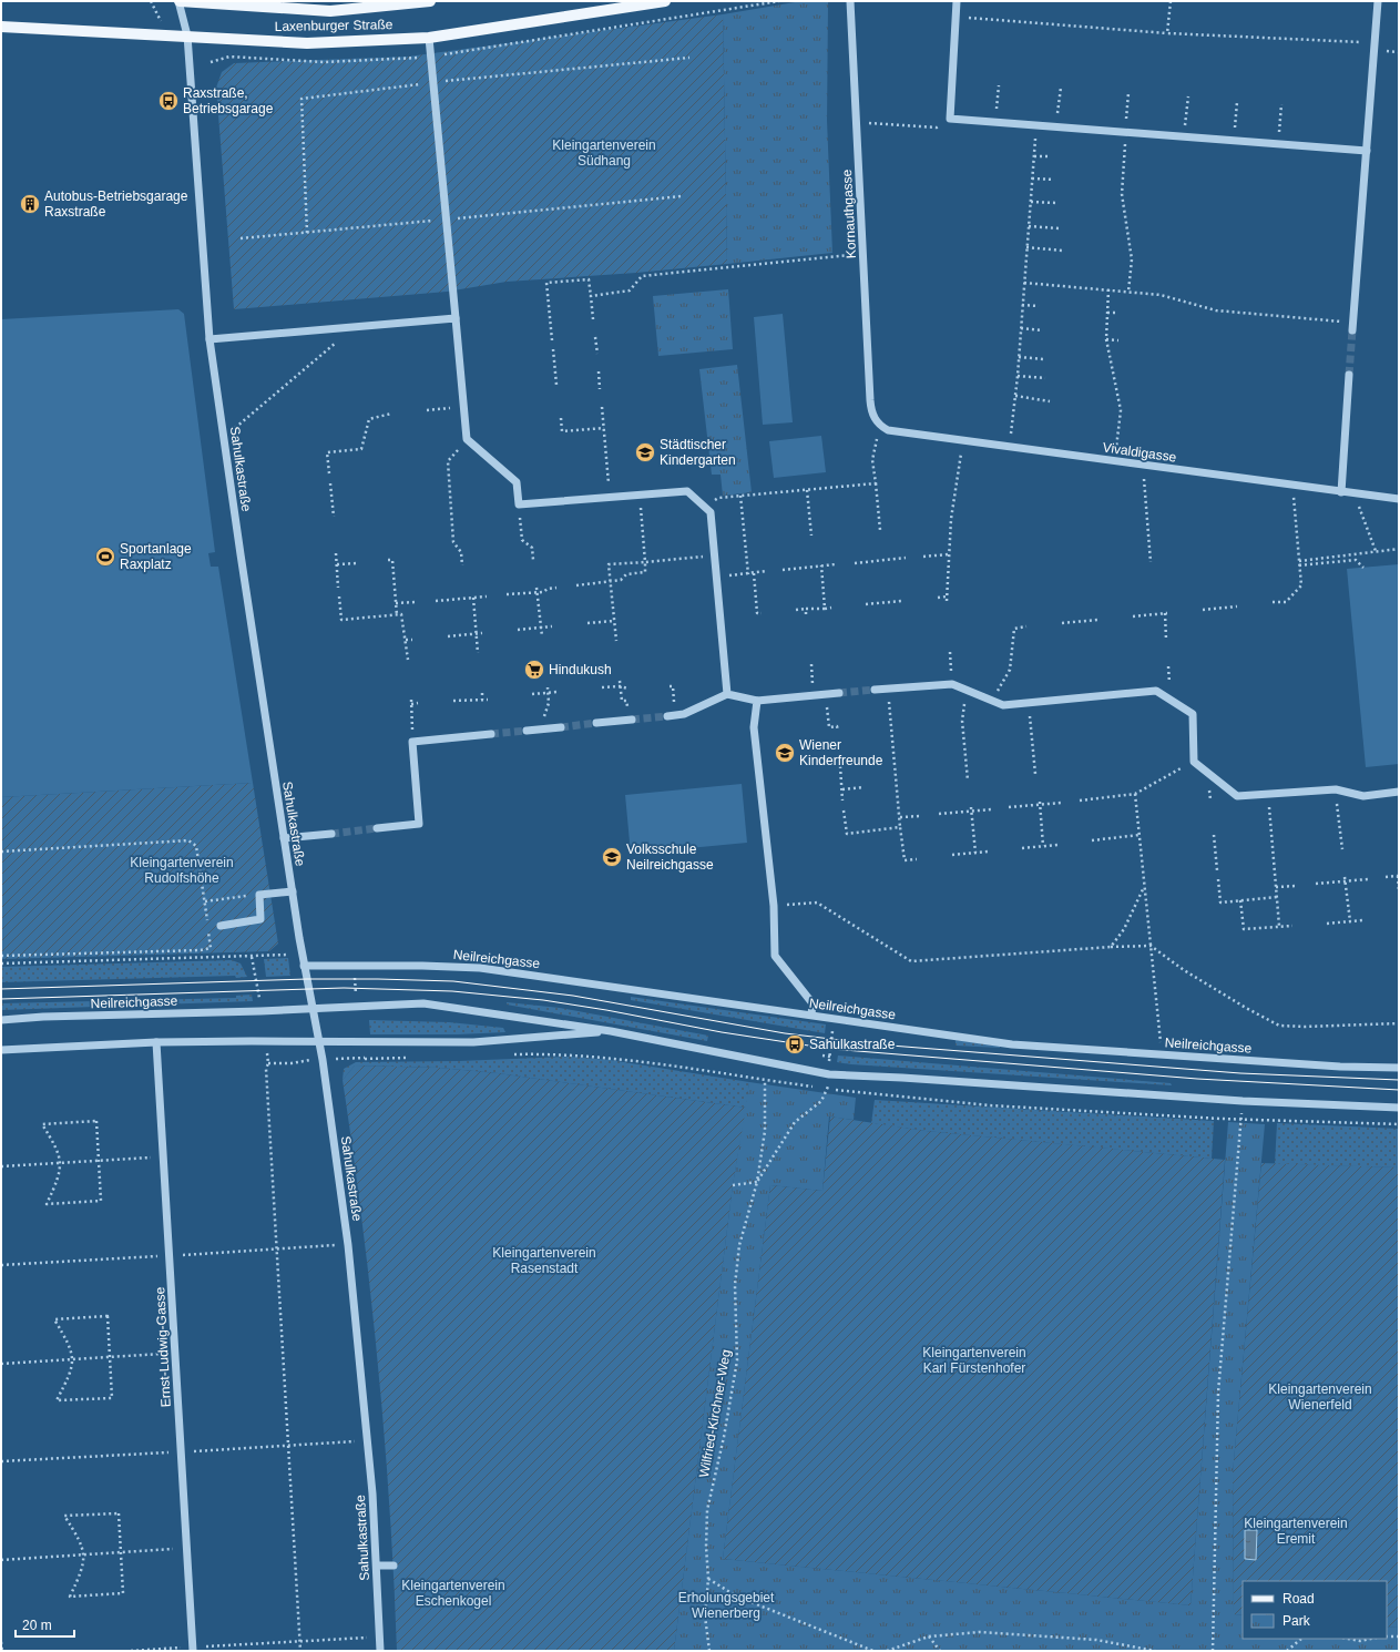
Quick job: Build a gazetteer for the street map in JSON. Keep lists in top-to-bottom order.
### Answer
{
  "streets": {
    "main road": ["Laxenburger Straße"],
    "street": [
      "Kornauthgasse",
      "Vivaldigasse",
      "Sahulkastraße",
      "Neilreichgasse",
      "Ernst-Ludwig-Gasse"
    ],
    "path": ["Wilfried-Kirchner-Weg"]
  },
  "crossings": [
    ["Laxenburger Straße", "Sahulkastraße"],
    ["Kornauthgasse", "Vivaldigasse"],
    ["Sahulkastraße", "Neilreichgasse"],
    ["Neilreichgasse", "Ernst-Ludwig-Gasse"]
  ],
  "parks": [
    "Kleingartenverein Südhang",
    "Kleingartenverein Rudolfshöhe",
    "Kleingartenverein Rasenstadt",
    "Kleingartenverein Karl Fürstenhofer",
    "Kleingartenverein Wienerfeld",
    "Kleingartenverein Eremit",
    "Kleingartenverein Eschenkogel",
    "Erholungsgebiet Wienerberg"
  ],
  "places": {
    "bus stop": ["Raxstraße, Betriebsgarage", "Sahulkastraße"],
    "building": ["Autobus-Betriebsgarage Raxstraße"],
    "school or university": ["Städtischer Kindergarten", "Wiener Kinderfreunde", "Volksschule Neilreichgasse"],
    "sports": ["Sportanlage Raxplatz"],
    "supermarket": ["Hindukush"]
  },
  "legend": ["Road", "Park"],
  "scale_bar": "20 m"
}
